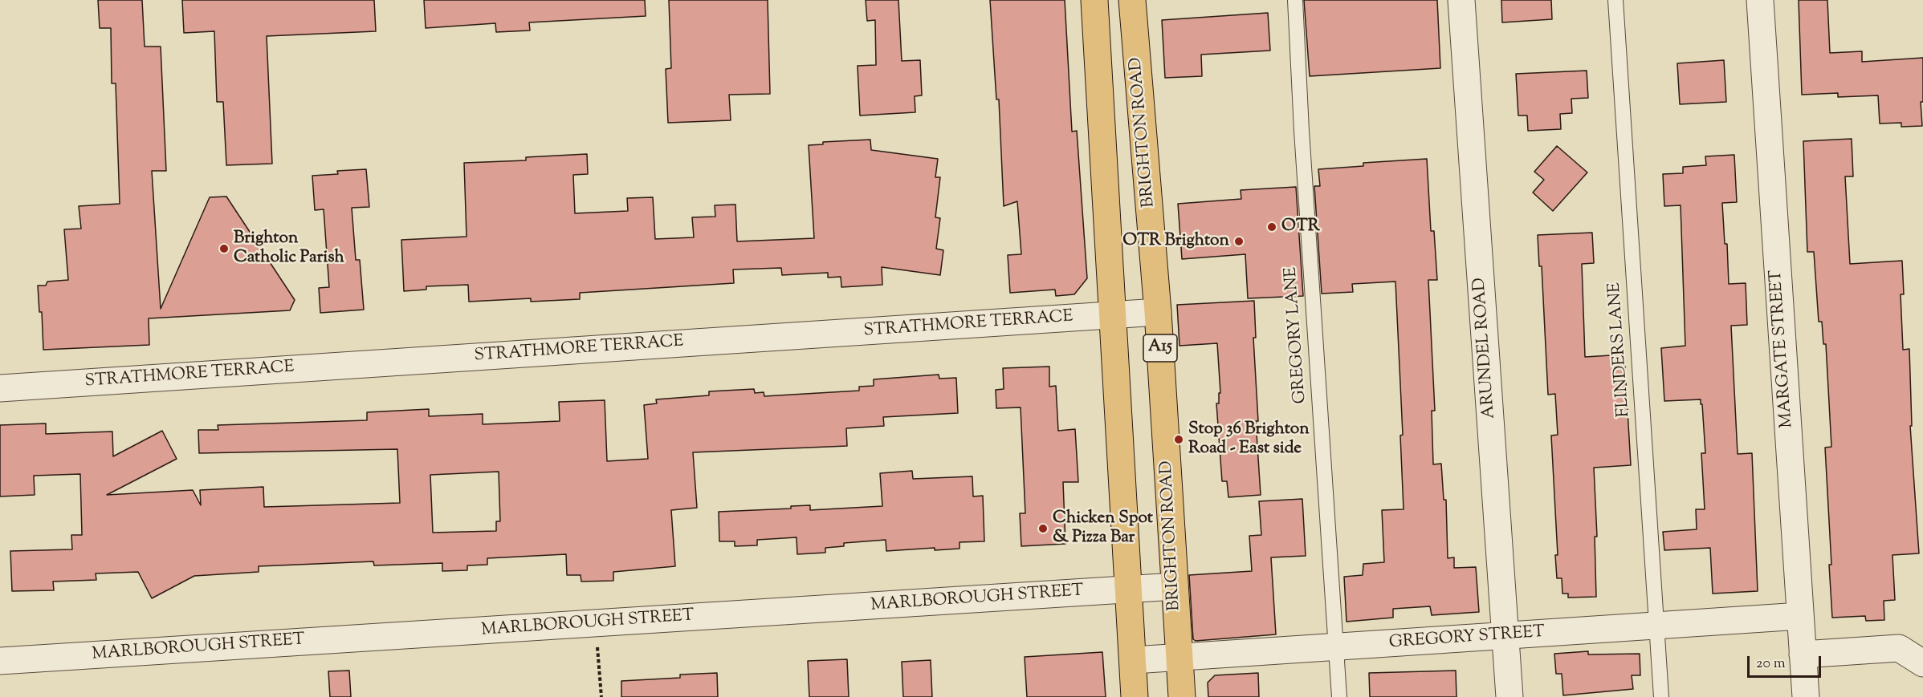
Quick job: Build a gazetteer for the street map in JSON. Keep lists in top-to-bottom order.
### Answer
{
  "streets": {
    "main road": ["BRIGHTON ROAD", "A15"],
    "street": [
      "STRATHMORE TERRACE",
      "ARUNDEL ROAD",
      "MARGATE STREET",
      "MARLBOROUGH STREET",
      "GREGORY STREET"
    ],
    "lane": ["GREGORY LANE", "FLINDERS LANE"]
  },
  "crossings": [
    ["BRIGHTON ROAD", "STRATHMORE TERRACE"],
    ["BRIGHTON ROAD", "MARLBOROUGH STREET"],
    ["BRIGHTON ROAD", "GREGORY STREET"],
    ["GREGORY LANE", "GREGORY STREET"],
    ["ARUNDEL ROAD", "GREGORY STREET"],
    ["MARGATE STREET", "GREGORY STREET"],
    ["FLINDERS LANE", "GREGORY STREET"]
  ],
  "places": [
    "OTR",
    "OTR Brighton",
    "Brighton Catholic Parish",
    "Stop 36 Brighton Road - East side",
    "Chicken Spot & Pizza Bar"
  ],
  "scale_bar": "20 m"
}
